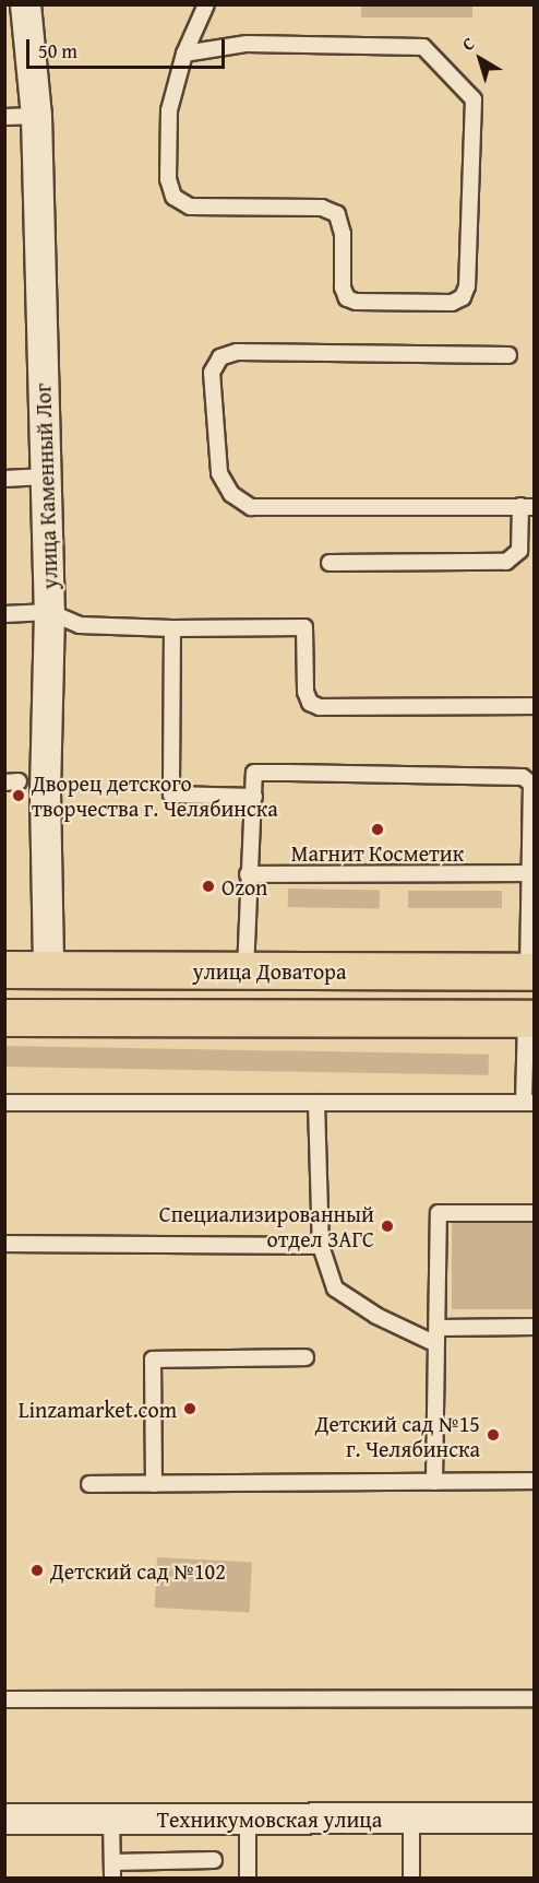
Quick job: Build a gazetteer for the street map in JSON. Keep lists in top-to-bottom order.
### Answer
{
  "streets": {
    "main road": ["улица Доватора"],
    "street": ["улица Каменный Лог", "Техникумовская улица"]
  },
  "crossings": [
    ["улица Каменный Лог", "улица Доватора"]
  ],
  "places": [
    "Дворец детского творчества г. Челябинска",
    "Магнит Косметик",
    "Ozon",
    "Специализированный отдел ЗАГС",
    "Linzamarket.com",
    "Детский сад №15 г. Челябинска",
    "Детский сад №102"
  ],
  "scale_bar": "50 m",
  "north": "top left"
}
